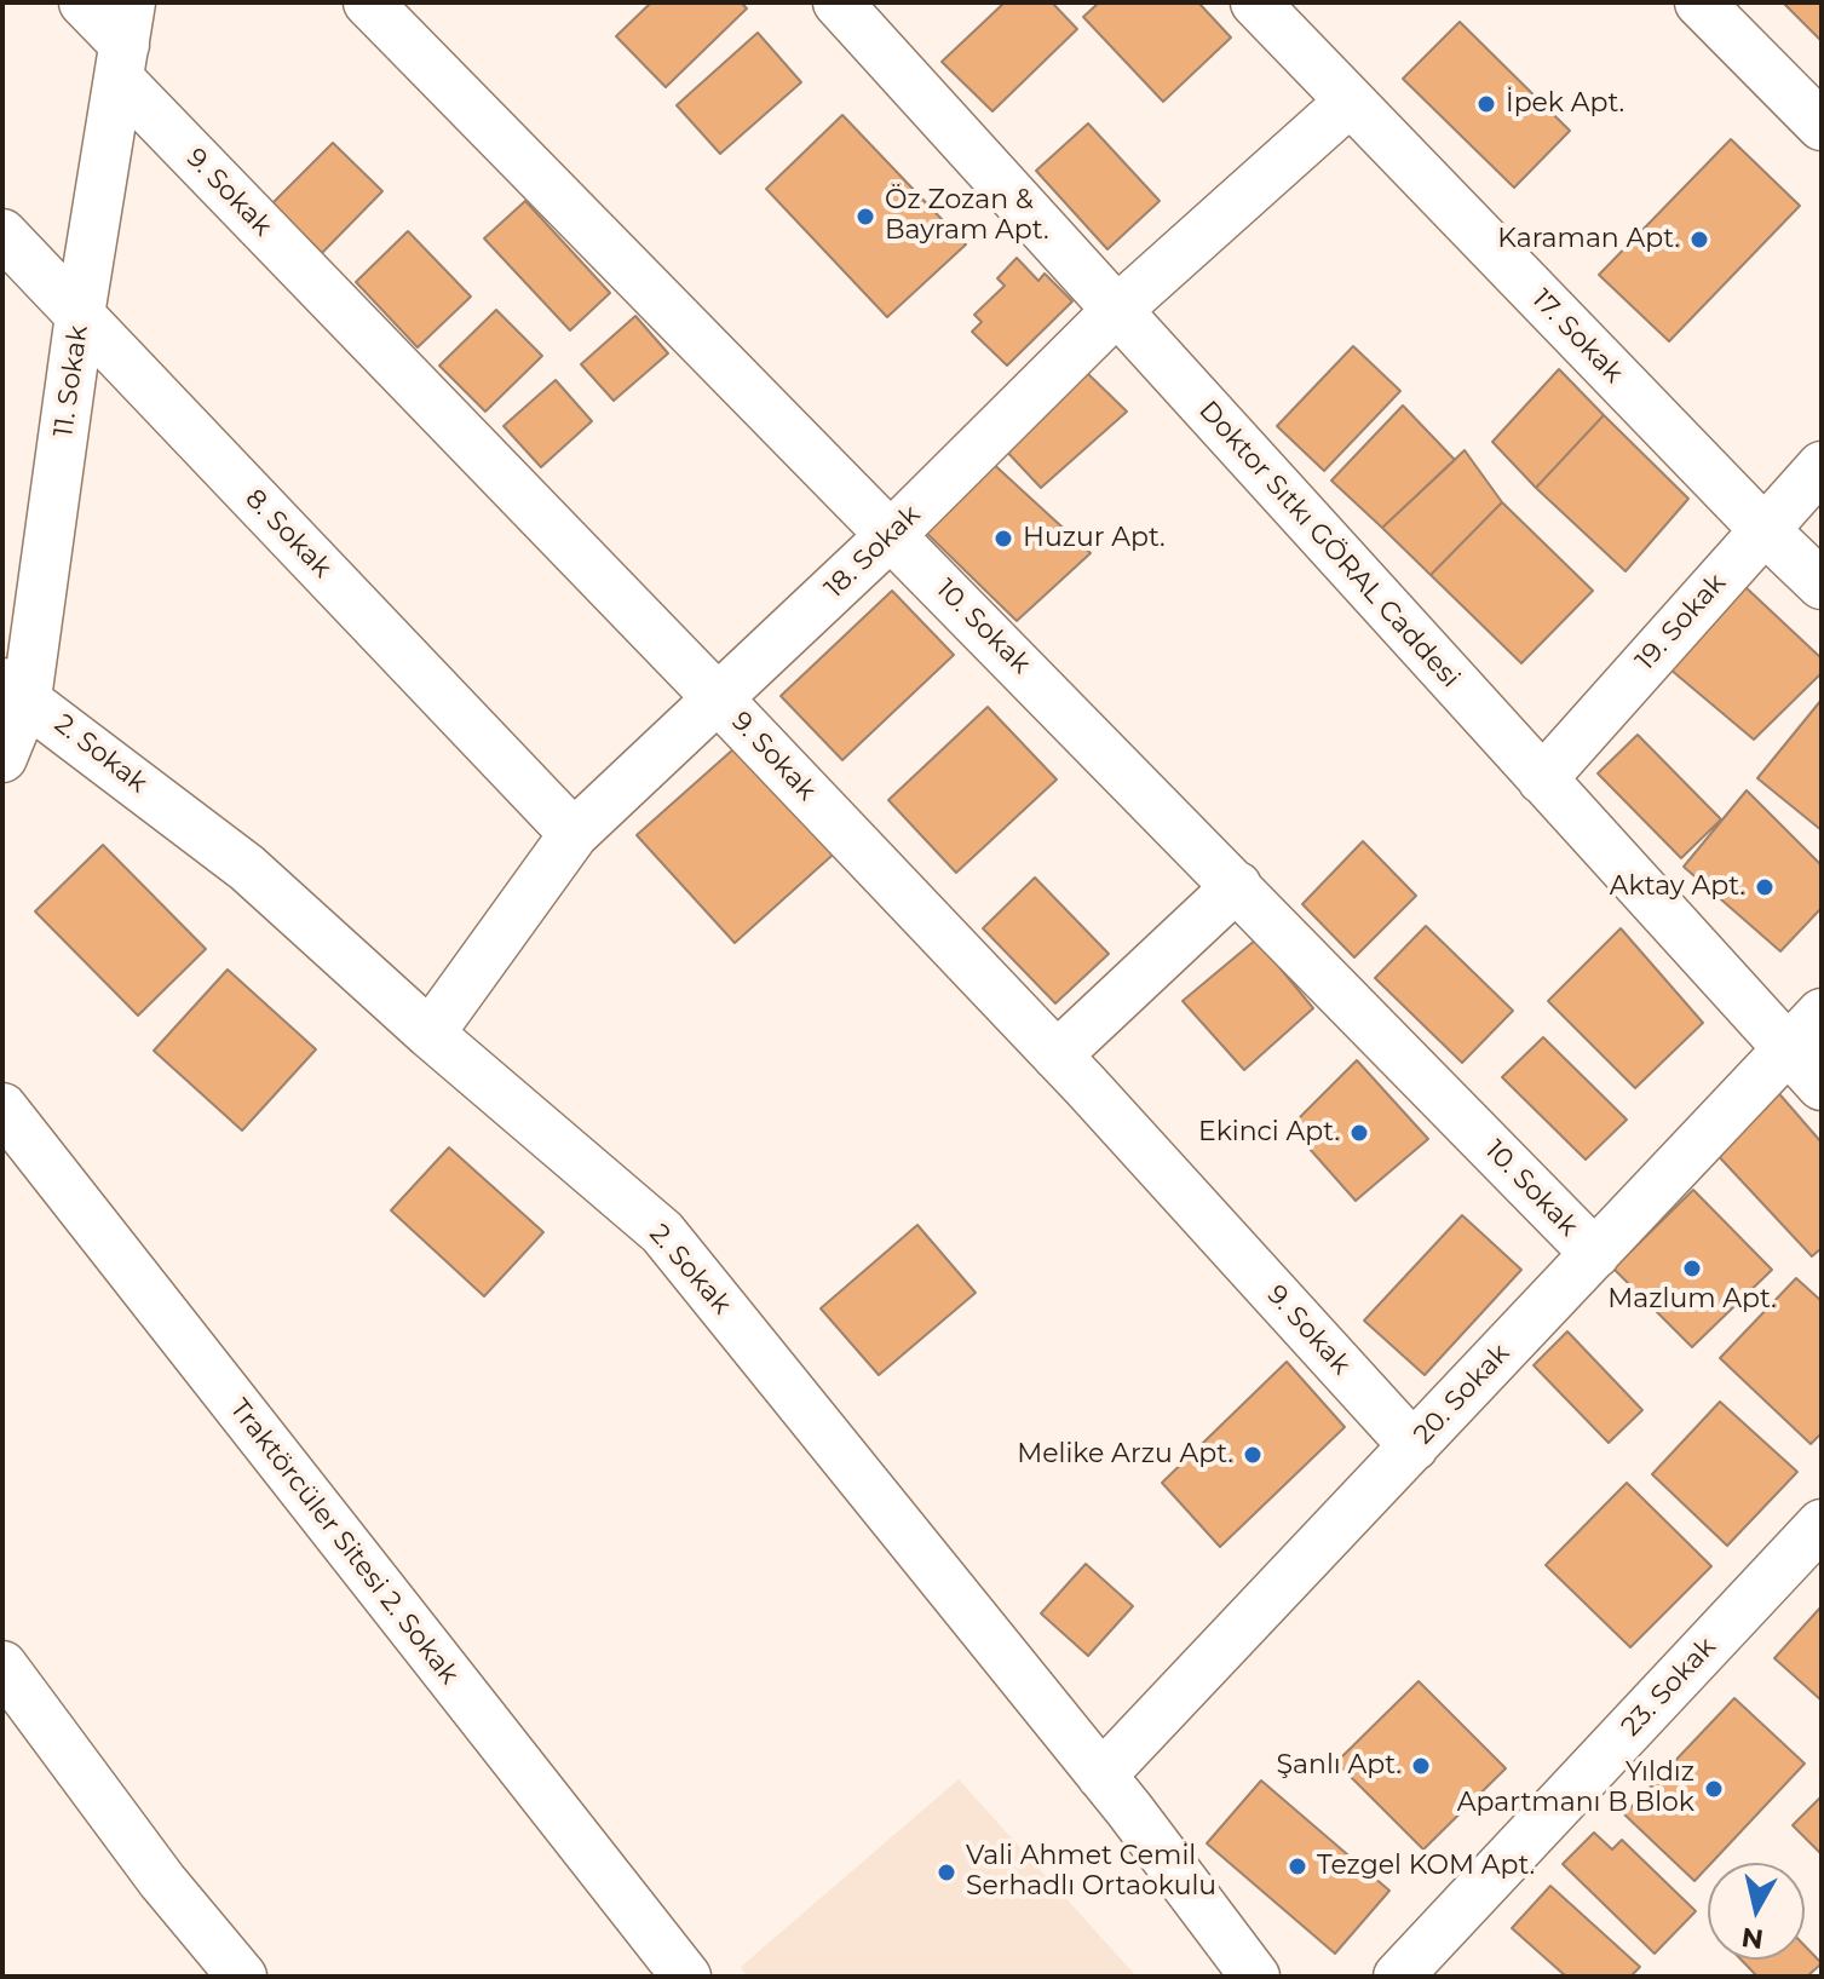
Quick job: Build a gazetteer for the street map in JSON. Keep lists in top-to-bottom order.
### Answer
{
  "streets": {
    "street": [
      "9. Sokak",
      "17. Sokak",
      "11. Sokak",
      "8. Sokak",
      "Doktor Sıtkı GÖRAL Caddesi",
      "18. Sokak",
      "19. Sokak",
      "10. Sokak",
      "2. Sokak",
      "20. Sokak",
      "Traktörcüler Sitesi 2. Sokak",
      "23. Sokak"
    ]
  },
  "crossings": [
    ["9. Sokak", "11. Sokak"],
    ["9. Sokak", "18. Sokak"],
    ["9. Sokak", "20. Sokak"],
    ["17. Sokak", "18. Sokak"],
    ["17. Sokak", "19. Sokak"],
    ["11. Sokak", "8. Sokak"],
    ["11. Sokak", "2. Sokak"],
    ["8. Sokak", "18. Sokak"],
    ["Doktor Sıtkı GÖRAL Caddesi", "18. Sokak"],
    ["Doktor Sıtkı GÖRAL Caddesi", "19. Sokak"],
    ["Doktor Sıtkı GÖRAL Caddesi", "20. Sokak"],
    ["18. Sokak", "10. Sokak"],
    ["18. Sokak", "2. Sokak"],
    ["10. Sokak", "20. Sokak"],
    ["2. Sokak", "20. Sokak"]
  ],
  "places": [
    "İpek Apt.",
    "Öz Zozan & Bayram Apt.",
    "Karaman Apt.",
    "Huzur Apt.",
    "Aktay Apt.",
    "Ekinci Apt.",
    "Mazlum Apt.",
    "Melike Arzu Apt.",
    "Şanlı Apt.",
    "Yıldız Apartmanı B Blok",
    "Tezgel KOM Apt.",
    "Vali Ahmet Cemil Serhadlı Ortaokulu"
  ],
  "north": "bottom"
}
